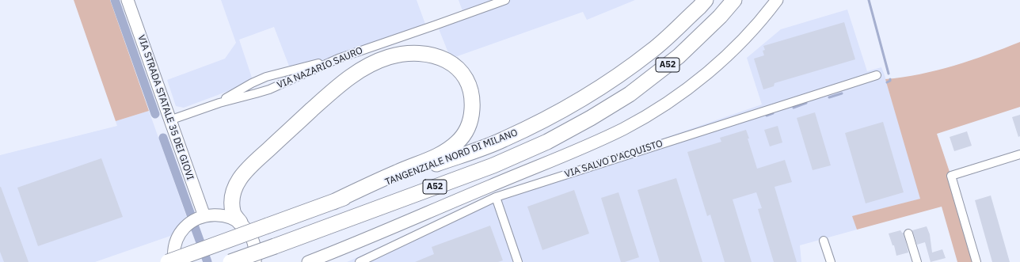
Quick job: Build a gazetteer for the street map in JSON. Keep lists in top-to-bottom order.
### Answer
{
  "streets": {
    "highway": ["A52", "TANGENZIALE NORD DI MILANO"],
    "main road": ["VIA STRADA STATALE 35 DEI GIOVI"],
    "street": ["VIA NAZARIO SAURO", "VIA SALVO D'ACQUISTO"]
  },
  "crossings": [
    ["VIA NAZARIO SAURO", "VIA STRADA STATALE 35 DEI GIOVI"]
  ]
}
